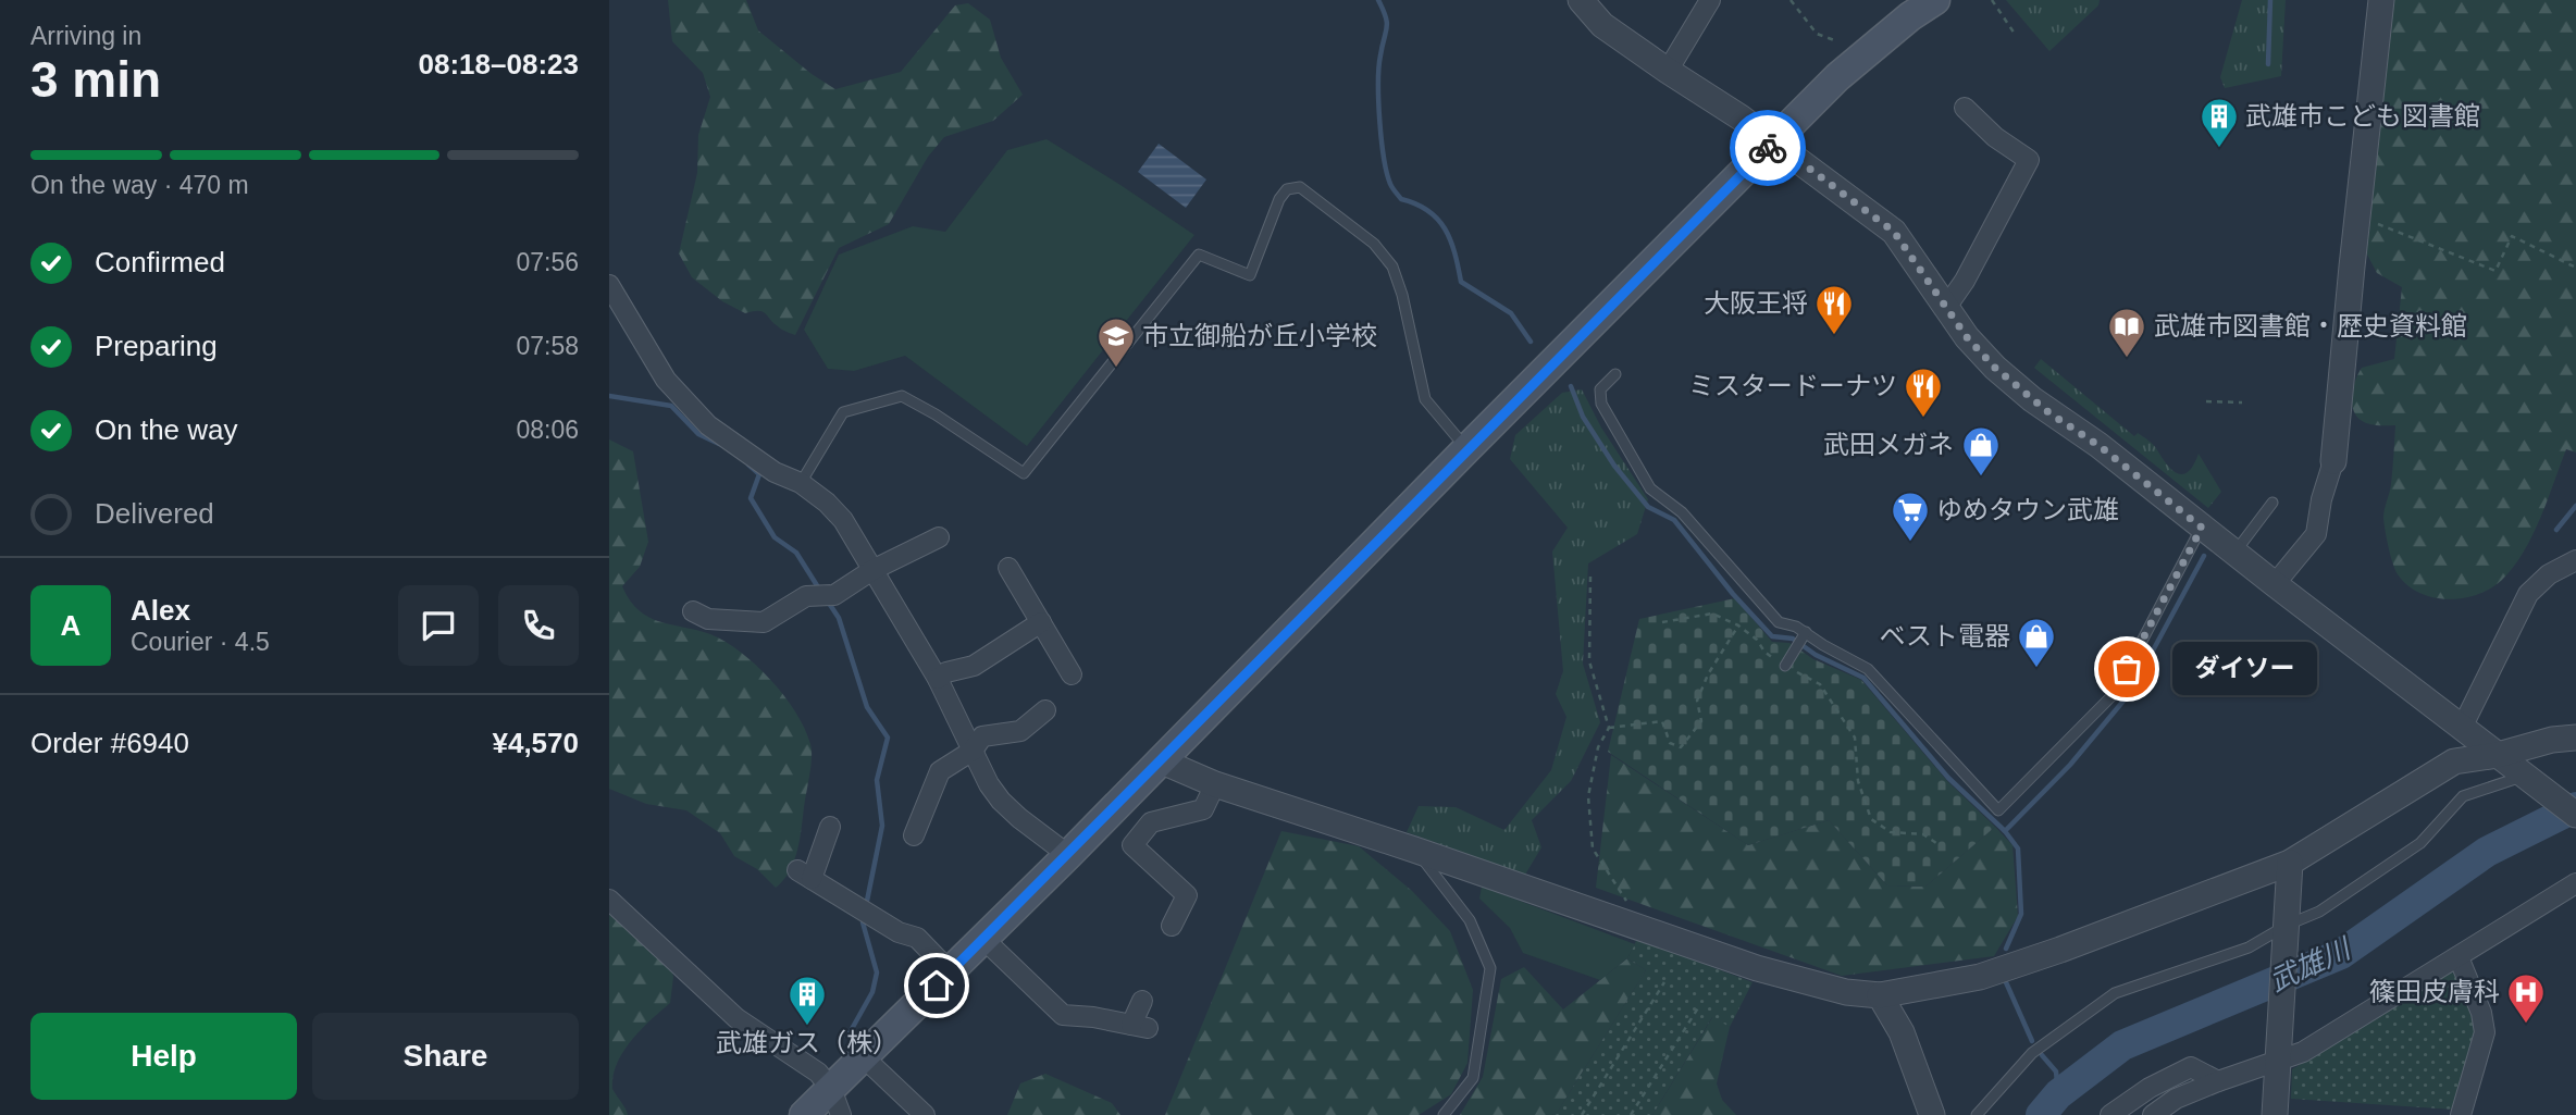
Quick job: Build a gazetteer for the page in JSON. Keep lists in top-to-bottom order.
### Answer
{
  "water": ["武雄川"],
  "places": {
    "building": ["武雄市こども図書館", "武雄ガス（株）"],
    "restaurant": ["大阪王将", "ミスタードーナツ"],
    "library": ["武雄市図書館・歴史資料館"],
    "school or university": ["市立御船が丘小学校"],
    "shop": ["武田メガネ", "ベスト電器"],
    "supermarket": ["ゆめタウン武雄"],
    "other": ["ダイソー"],
    "hospital": ["篠田皮膚科"]
  },
  "page": {
    "heading": ["3 min", "Arriving in", "08:18–08:23"],
    "panel": [
      "Alex",
      "Courier · 4.5",
      "Order #6940",
      "¥4,570"
    ],
    "bar": "On the way · 470 m",
    "list": [
      ["Confirmed", "07:56"],
      ["Preparing", "07:58"],
      ["On the way", "08:06"],
      "Delivered"
    ],
    "round": "A",
    "bubble": "ダイソー",
    "buttons": ["Help", "Share"]
  }
}
